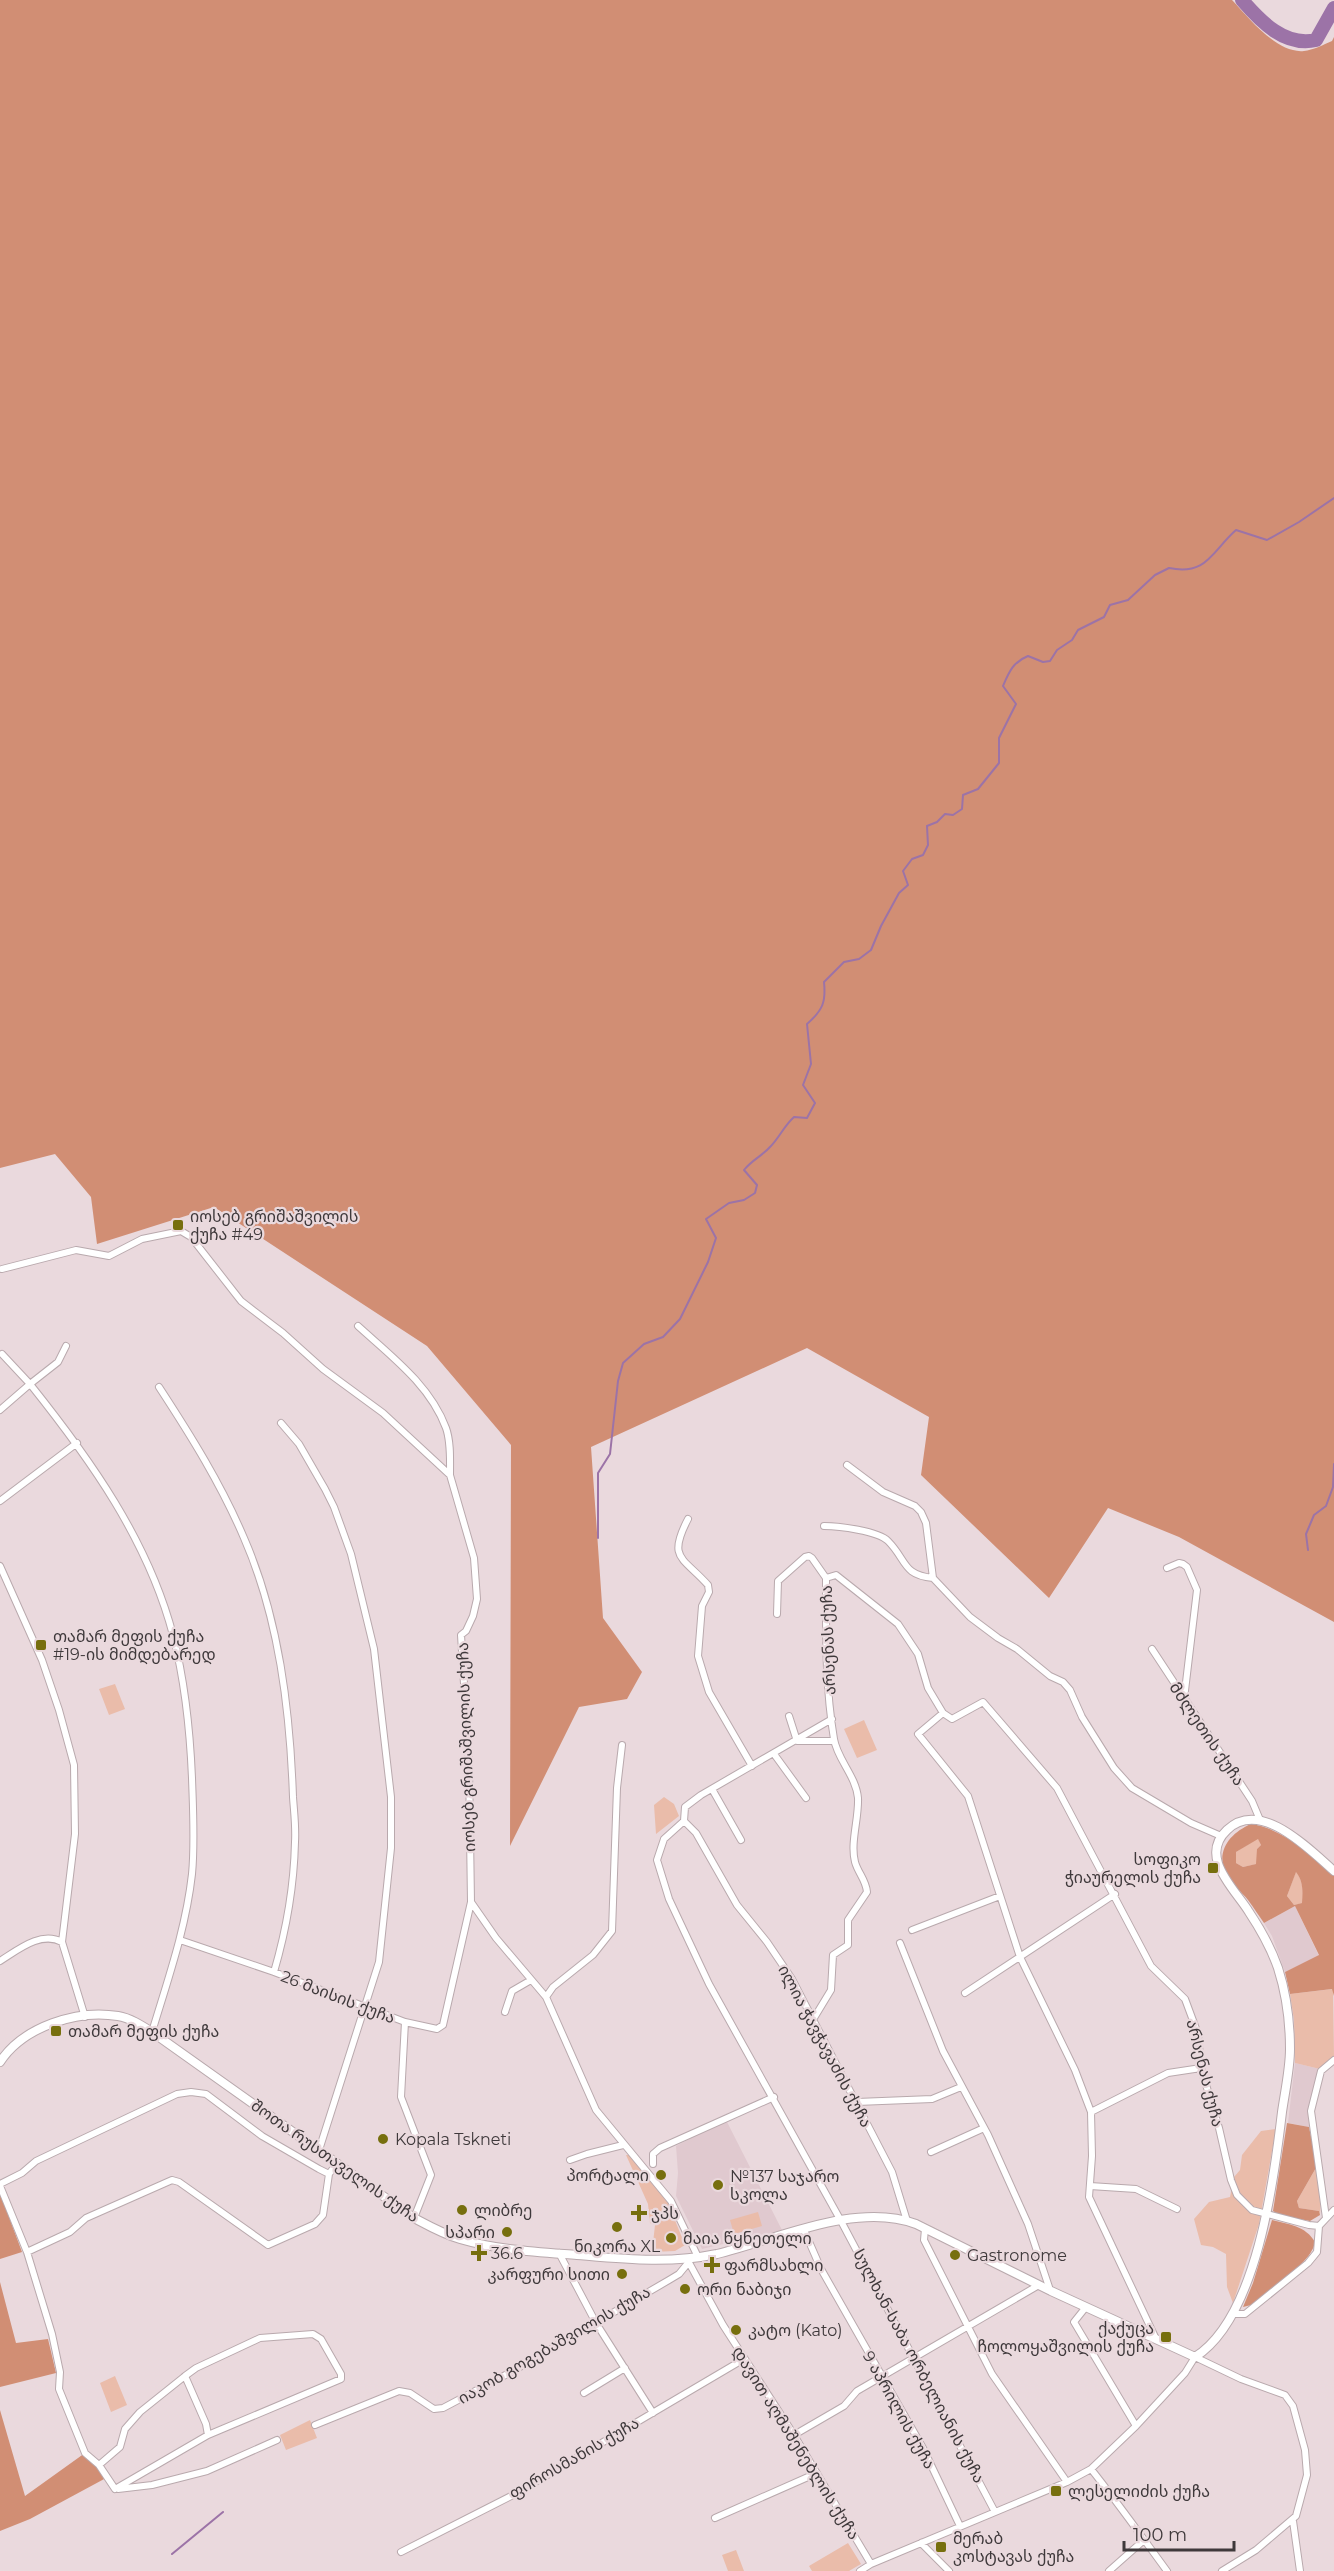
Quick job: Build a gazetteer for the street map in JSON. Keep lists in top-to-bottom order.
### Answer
{
  "streets": {
    "main road": ["შოთა რუსთაველის ქუჩა"],
    "street": [
      "არსენას ქუჩა",
      "მძლეთის ქუჩა",
      "იოსებ გრიშაშვილის ქუჩა",
      "26 მაისის ქუჩა",
      "ილია ჭავჭავაძის ქუჩა",
      "იაკობ გოგებაშვილის ქუჩა",
      "სულხან-საბა ორბელიანის ქუჩა",
      "9 აპრილის ქუჩა",
      "დავით აღმაშენებლის ქუჩა",
      "ფიროსმანის ქუჩა"
    ]
  },
  "crossings": [
    ["არსენას ქუჩა", "ილია ჭავჭავაძის ქუჩა"],
    ["არსენას ქუჩა", "შოთა რუსთაველის ქუჩა"],
    ["არსენას ქუჩა", "სულხან-საბა ორბელიანის ქუჩა"],
    ["იოსებ გრიშაშვილის ქუჩა", "26 მაისის ქუჩა"],
    ["26 მაისის ქუჩა", "შოთა რუსთაველის ქუჩა"],
    ["ილია ჭავჭავაძის ქუჩა", "შოთა რუსთაველის ქუჩა"],
    ["შოთა რუსთაველის ქუჩა", "იაკობ გოგებაშვილის ქუჩა"],
    ["შოთა რუსთაველის ქუჩა", "სულხან-საბა ორბელიანის ქუჩა"],
    ["შოთა რუსთაველის ქუჩა", "9 აპრილის ქუჩა"],
    ["შოთა რუსთაველის ქუჩა", "დავით აღმაშენებლის ქუჩა"],
    ["იაკობ გოგებაშვილის ქუჩა", "დავით აღმაშენებლის ქუჩა"],
    ["დავით აღმაშენებლის ქუჩა", "ფიროსმანის ქუჩა"]
  ],
  "places": {
    "transit": [
      "იოსებ გრიშაშვილის ქუჩა #49",
      "თამარ მეფის ქუჩა #19-ის მიმდებარედ",
      "სოფიკო ჭიაურელის ქუჩა",
      "თამარ მეფის ქუჩა",
      "ქაქუცა ჩოლოყაშვილის ქუჩა",
      "ლესელიძის ქუჩა",
      "მერაბ კოსტავას ქუჩა"
    ],
    "other": [
      "Kopala Tskneti",
      "პორტალი",
      "№137 საჯარო სკოლა",
      "ლიბრე",
      "ნიკორა XL",
      "სპარი",
      "მაია წყნეთელი",
      "Gastronome",
      "კარფური სითი",
      "ორი ნაბიჯი",
      "კატო (Kato)"
    ],
    "health": ["ჯპს", "36.6", "ფარმსახლი"]
  },
  "scale_bar": "100 m"
}
